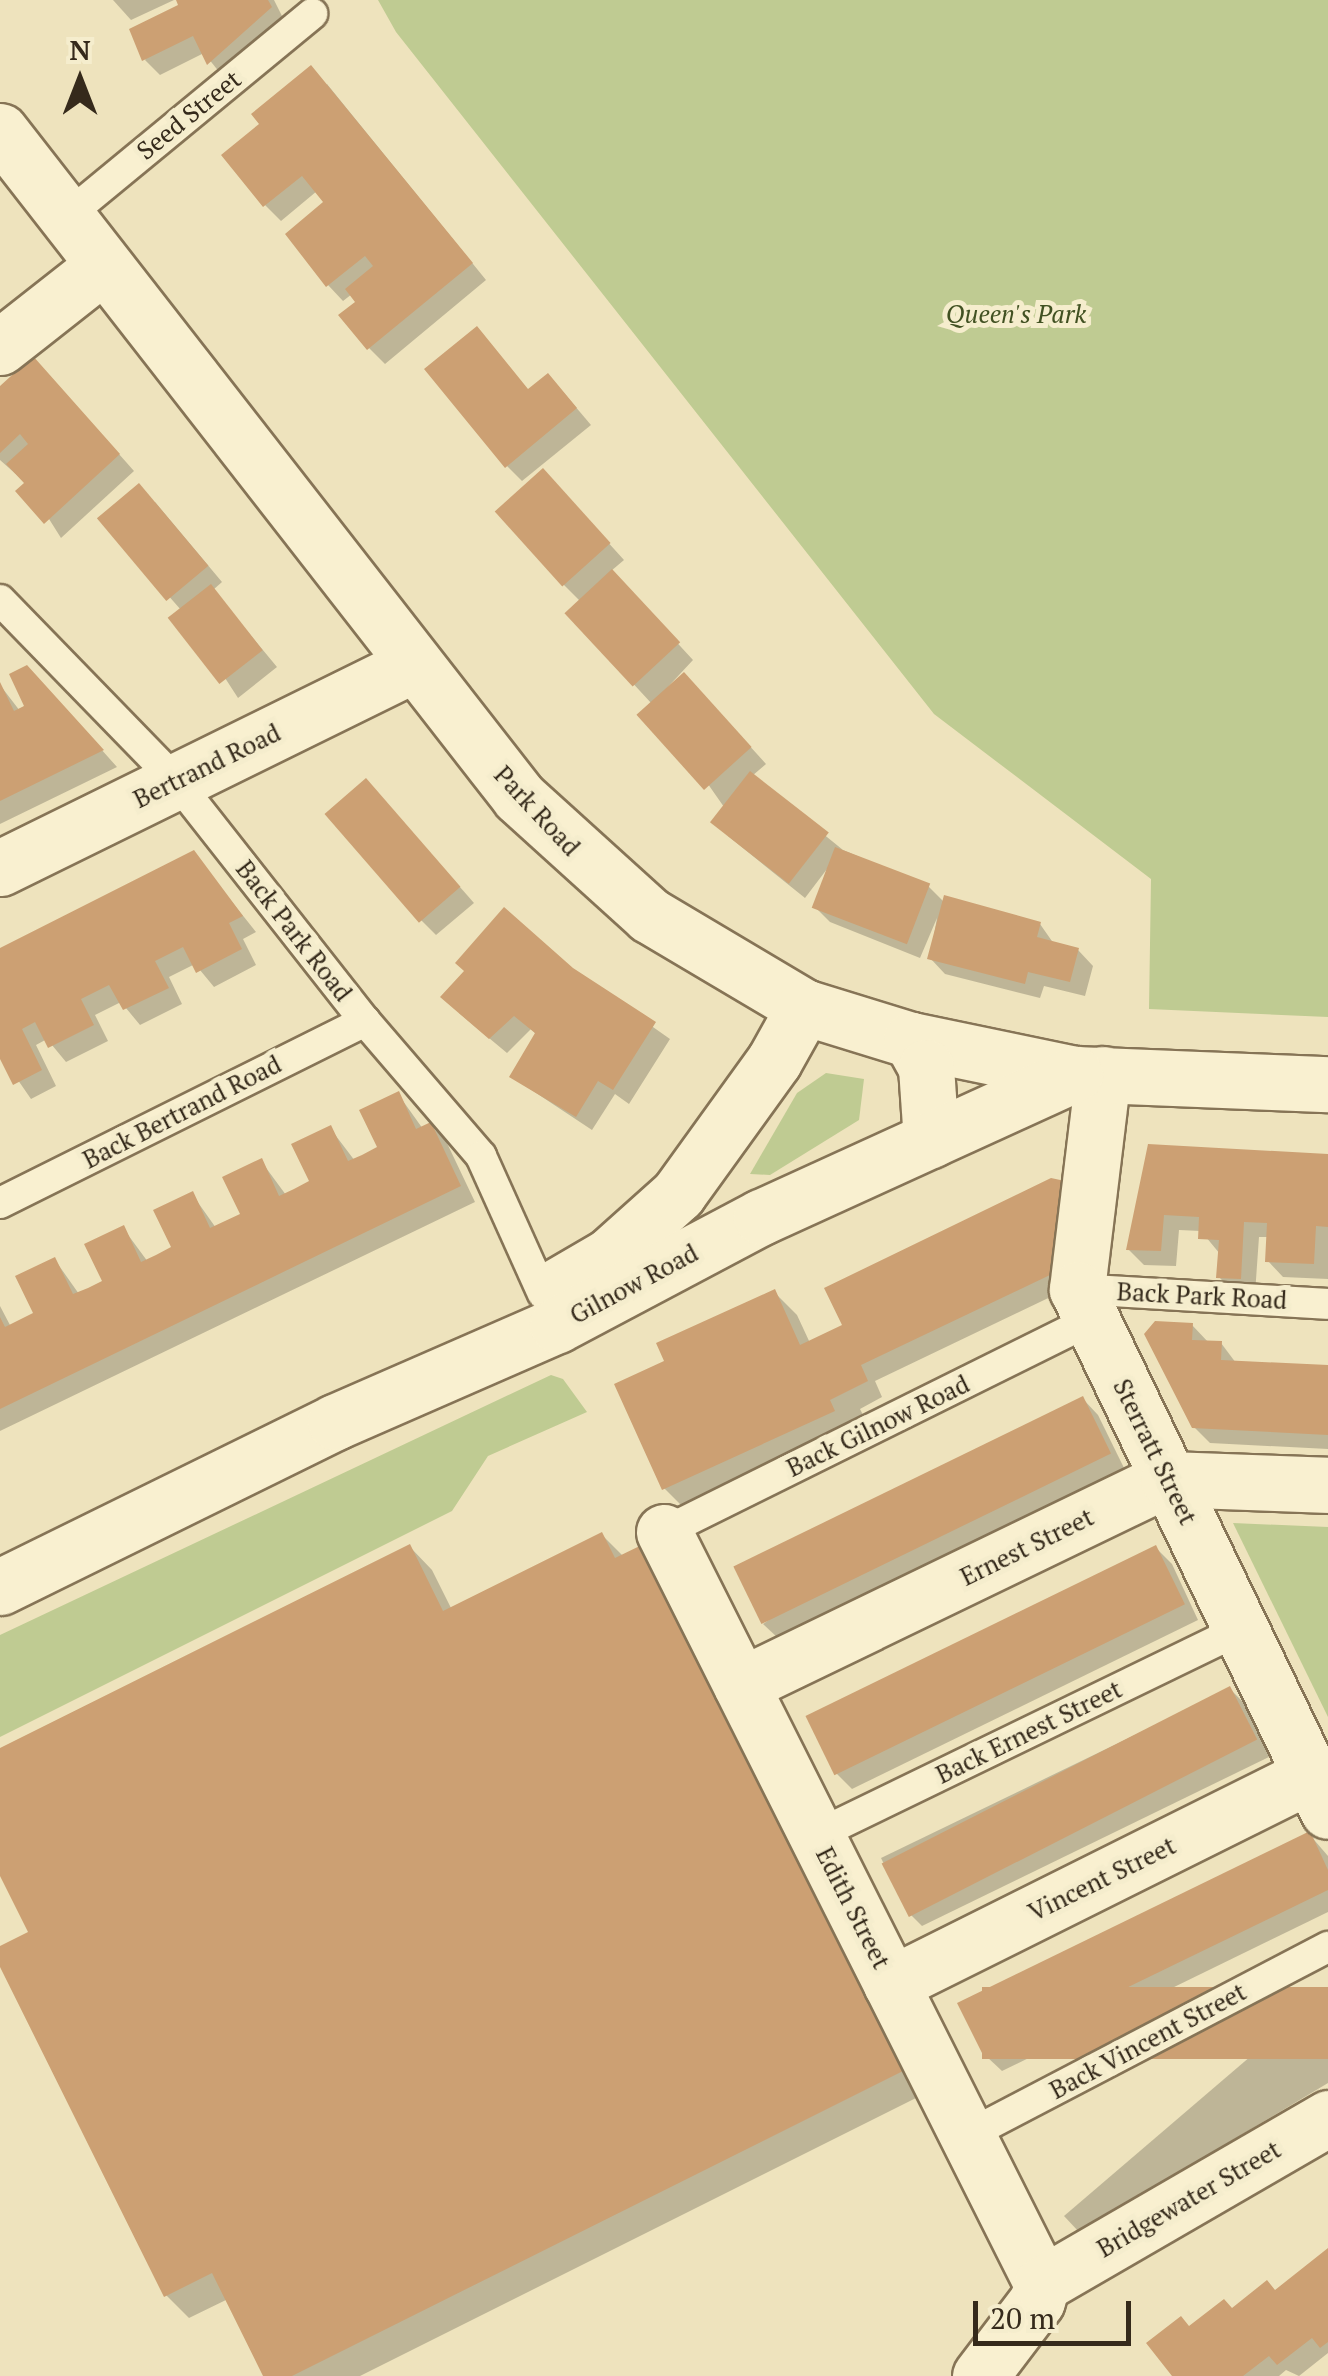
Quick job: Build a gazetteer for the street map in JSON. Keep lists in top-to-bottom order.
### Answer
{
  "streets": {
    "street": [
      "Bertrand Road",
      "Park Road",
      "Gilnow Road",
      "Sterratt Street",
      "Ernest Street",
      "Vincent Street",
      "Edith Street",
      "Bridgewater Street"
    ],
    "lane": [
      "Seed Street",
      "Back Park Road",
      "Back Bertrand Road",
      "Back Gilnow Road",
      "Back Ernest Street",
      "Back Vincent Street"
    ]
  },
  "crossings": [
    ["Seed Street", "Park Road"],
    ["Bertrand Road", "Park Road"],
    ["Bertrand Road", "Back Park Road"],
    ["Park Road", "Gilnow Road"],
    ["Back Park Road", "Back Bertrand Road"],
    ["Back Park Road", "Gilnow Road"],
    ["Back Park Road", "Back Gilnow Road"],
    ["Back Park Road", "Sterratt Street"],
    ["Back Gilnow Road", "Sterratt Street"],
    ["Back Gilnow Road", "Edith Street"],
    ["Sterratt Street", "Ernest Street"],
    ["Sterratt Street", "Back Ernest Street"],
    ["Sterratt Street", "Vincent Street"],
    ["Ernest Street", "Edith Street"],
    ["Back Ernest Street", "Edith Street"],
    ["Vincent Street", "Edith Street"],
    ["Edith Street", "Back Vincent Street"],
    ["Edith Street", "Bridgewater Street"]
  ],
  "parks": ["Queen's Park"],
  "scale_bar": "20 m",
  "north": "top"
}
